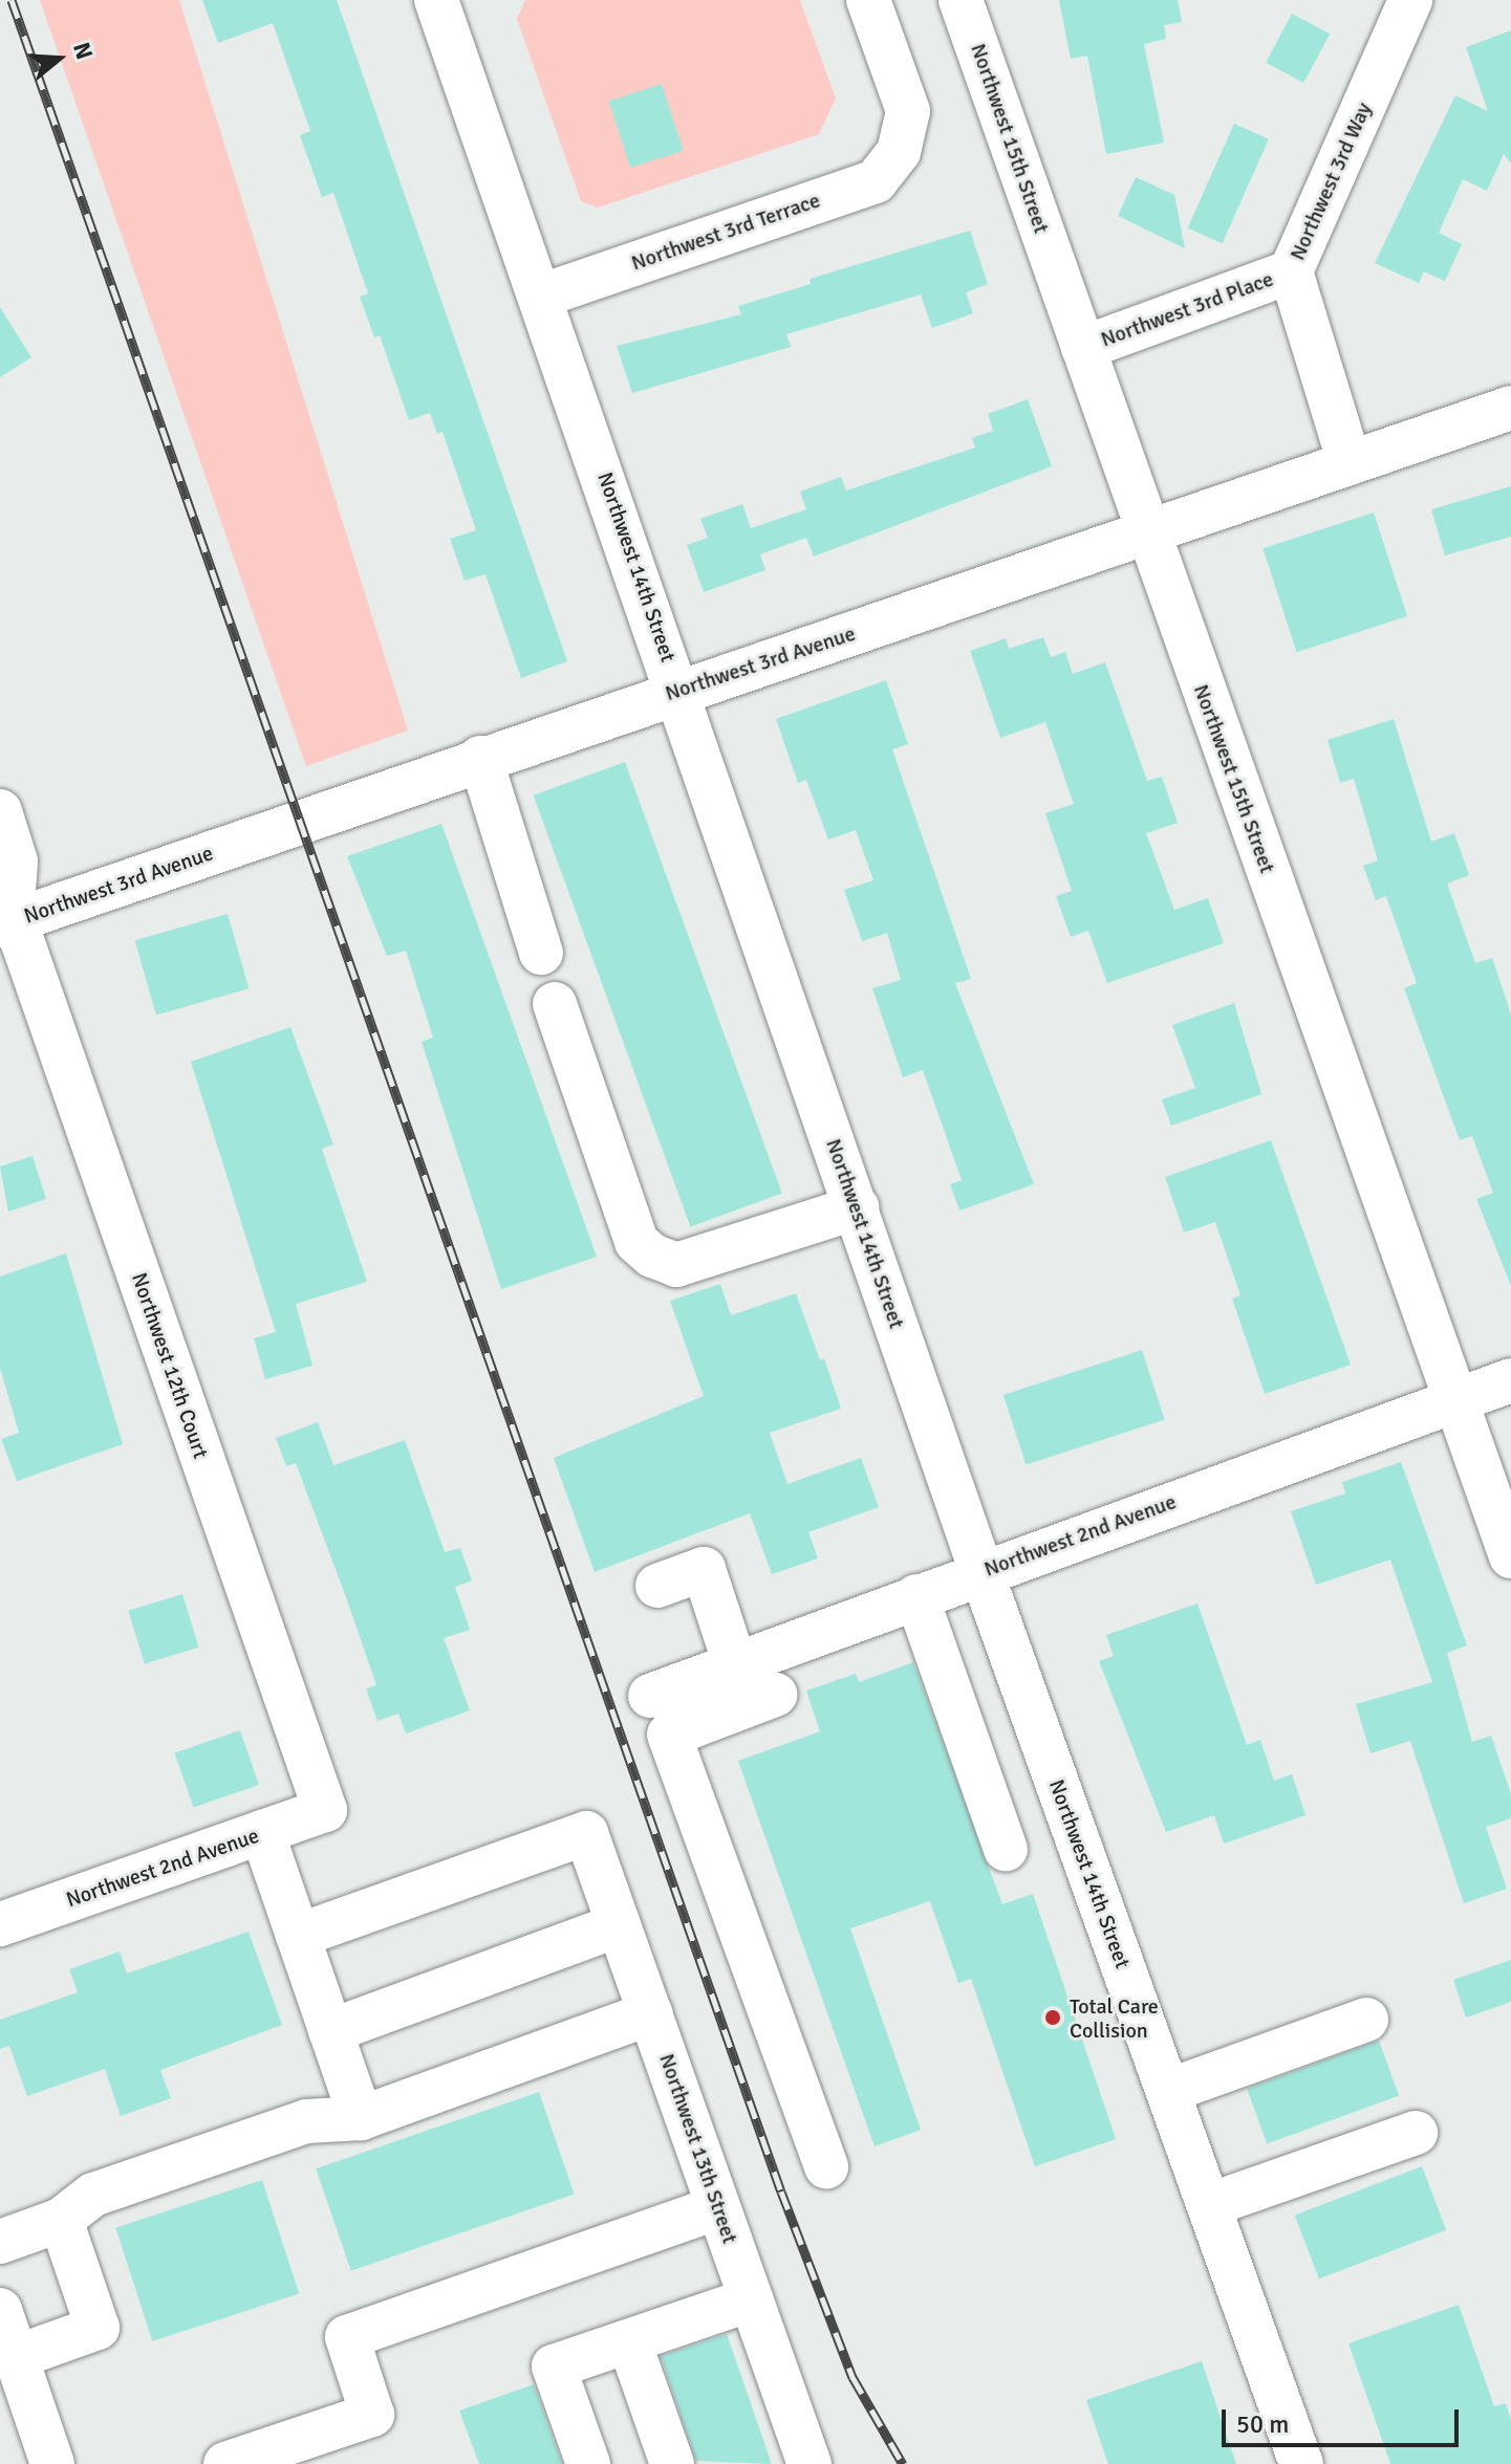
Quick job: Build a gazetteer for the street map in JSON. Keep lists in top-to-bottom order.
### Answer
{
  "streets": {
    "street": [
      "Northwest 15th Street",
      "Northwest 3rd Way",
      "Northwest 3rd Terrace",
      "Northwest 3rd Place",
      "Northwest 14th Street",
      "Northwest 3rd Avenue",
      "Northwest 12th Court",
      "Northwest 2nd Avenue",
      "Northwest 13th Street"
    ]
  },
  "crossings": [
    ["Northwest 15th Street", "Northwest 3rd Place"],
    ["Northwest 15th Street", "Northwest 3rd Avenue"],
    ["Northwest 15th Street", "Northwest 2nd Avenue"],
    ["Northwest 3rd Way", "Northwest 3rd Place"],
    ["Northwest 3rd Way", "Northwest 3rd Avenue"],
    ["Northwest 3rd Terrace", "Northwest 14th Street"],
    ["Northwest 14th Street", "Northwest 3rd Avenue"],
    ["Northwest 14th Street", "Northwest 2nd Avenue"],
    ["Northwest 3rd Avenue", "Northwest 12th Court"],
    ["Northwest 12th Court", "Northwest 2nd Avenue"]
  ],
  "places": ["Total Care Collision"],
  "scale_bar": "50 m",
  "north": "right"
}
